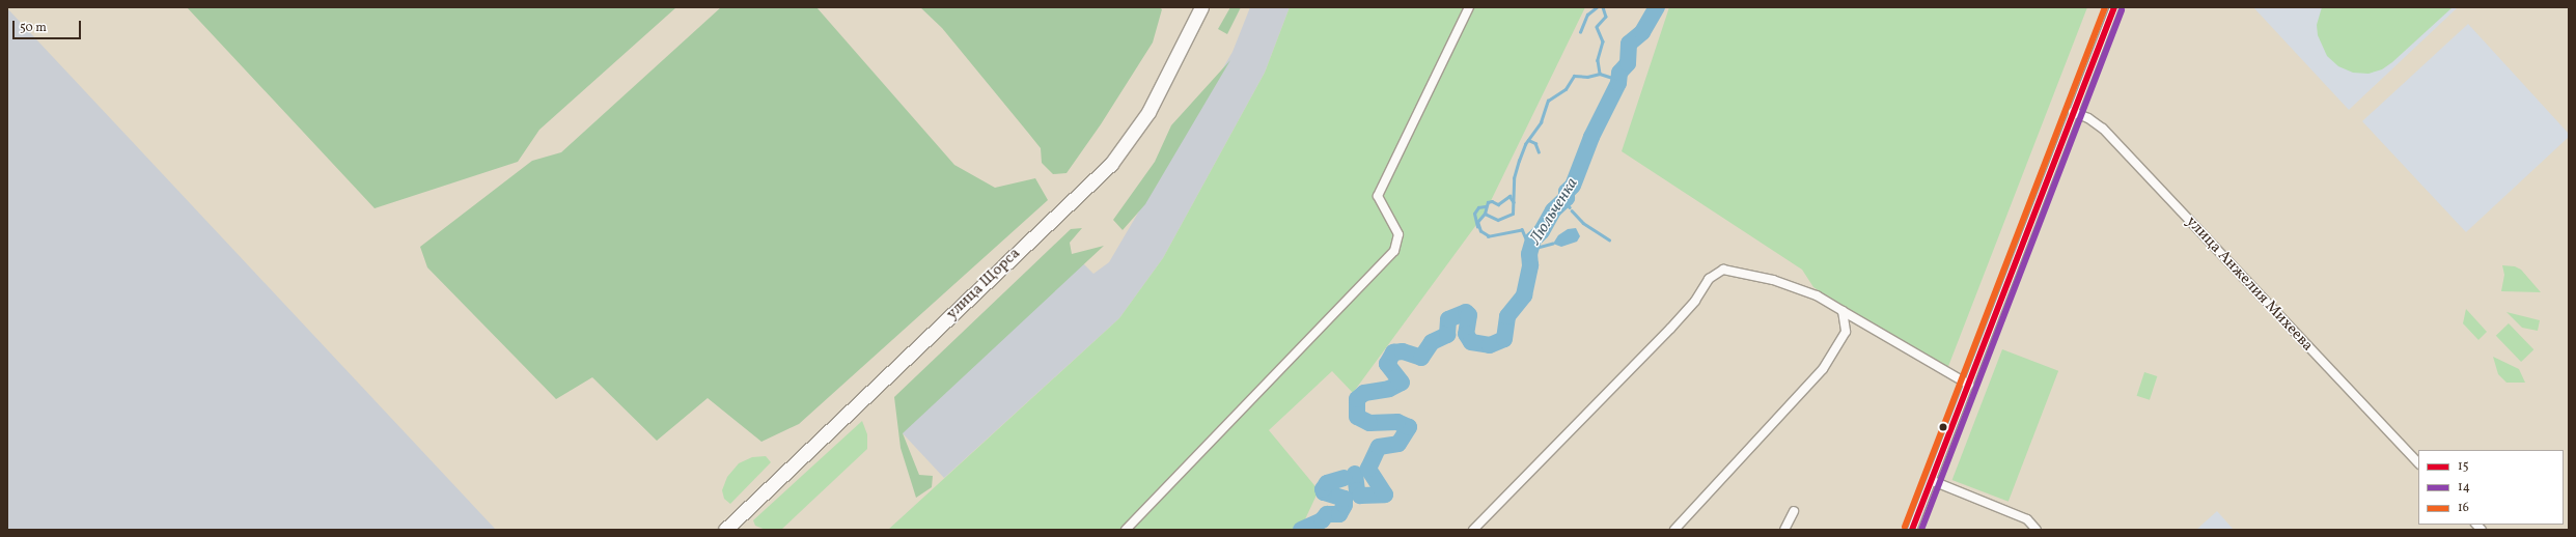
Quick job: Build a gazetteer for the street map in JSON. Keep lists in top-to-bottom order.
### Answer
{
  "streets": {
    "main road": ["улица Щорса"],
    "street": ["улица Анжелия Михеева"]
  },
  "water": ["Люльченка"],
  "lines": ["transit line 15", "transit line 16", "transit line 14"],
  "legend": ["15", "14", "16"],
  "scale_bar": "50 m"
}
